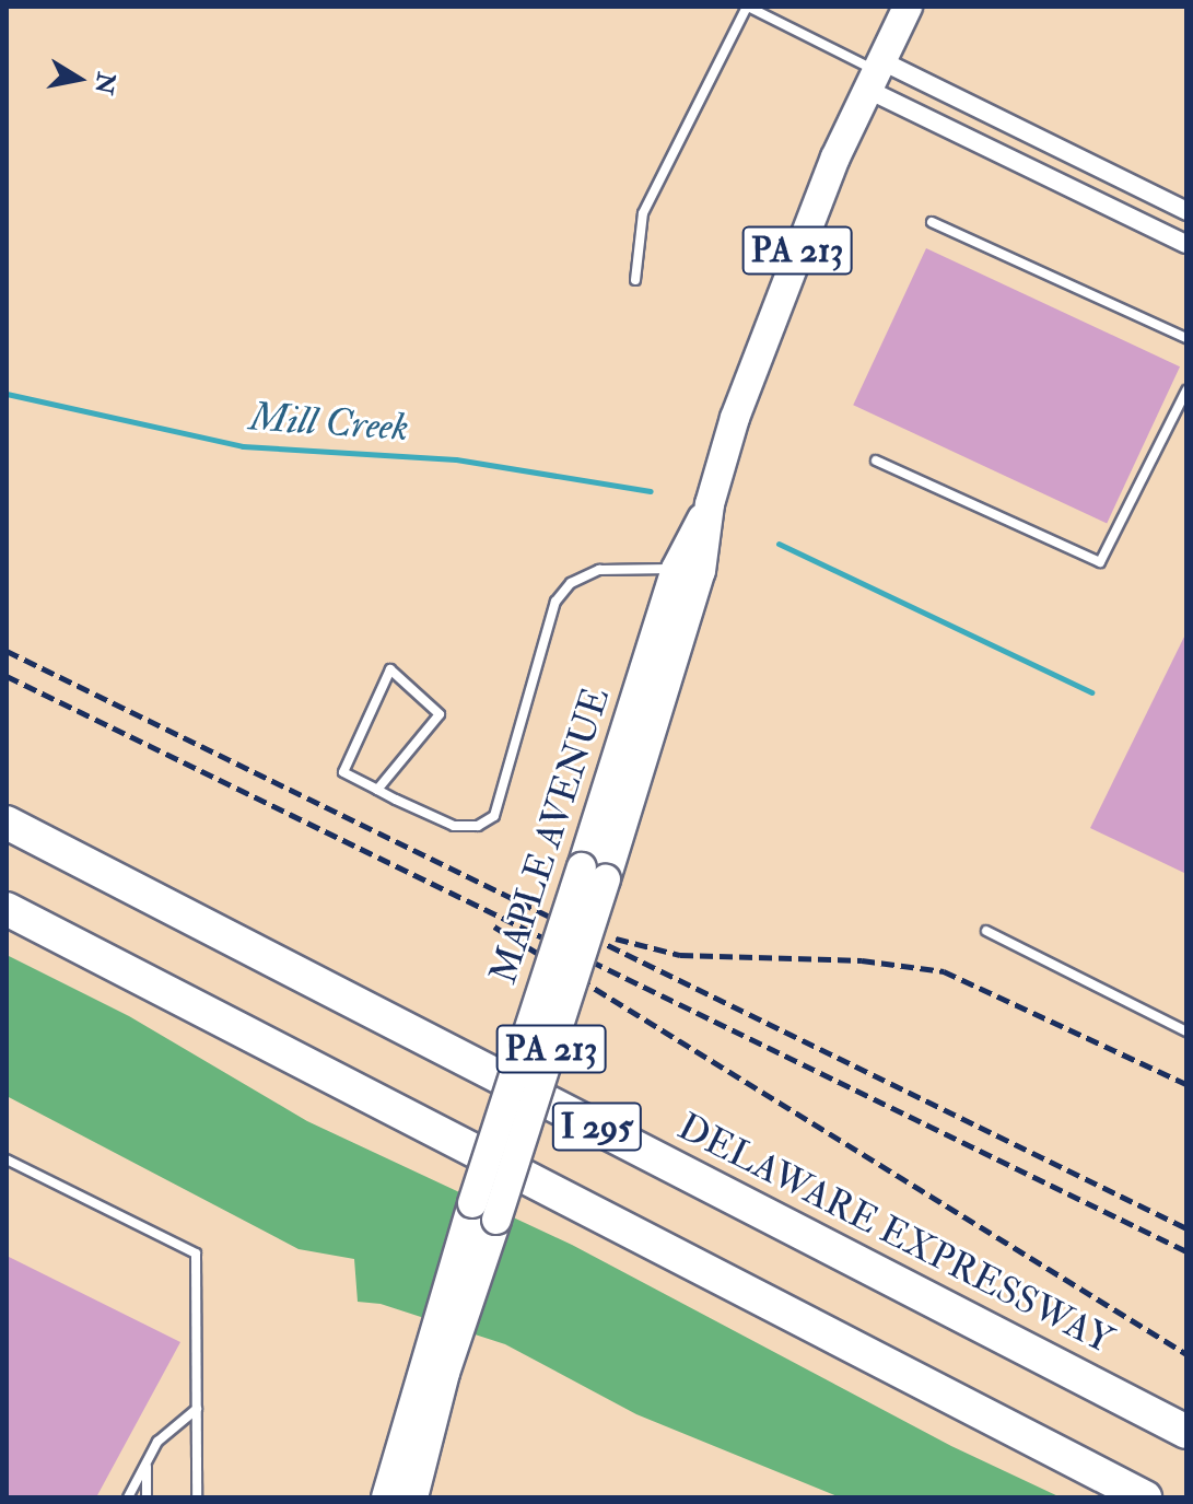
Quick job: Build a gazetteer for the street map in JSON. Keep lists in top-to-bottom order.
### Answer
{
  "streets": {
    "highway": ["I 295", "DELAWARE EXPRESSWAY"],
    "main road": ["PA 213", "MAPLE AVENUE"]
  },
  "water": ["Mill Creek"],
  "north": "right"
}
